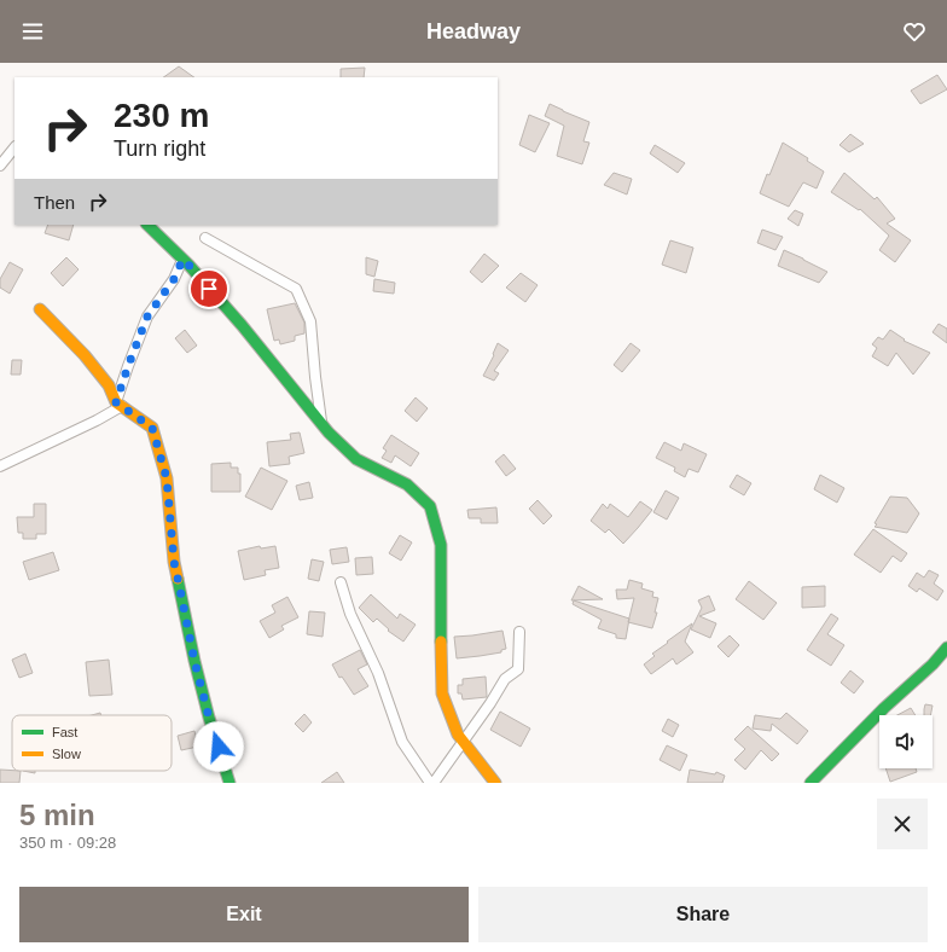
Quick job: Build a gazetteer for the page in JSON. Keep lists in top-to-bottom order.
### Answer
{
  "legend": ["Fast", "Slow"],
  "page": {
    "header": "Headway",
    "turn": ["230 m", "Turn right"],
    "then": "Then",
    "heading": ["5 min", "350 m · 09:28"],
    "buttons": ["Exit", "Share"]
  }
}
